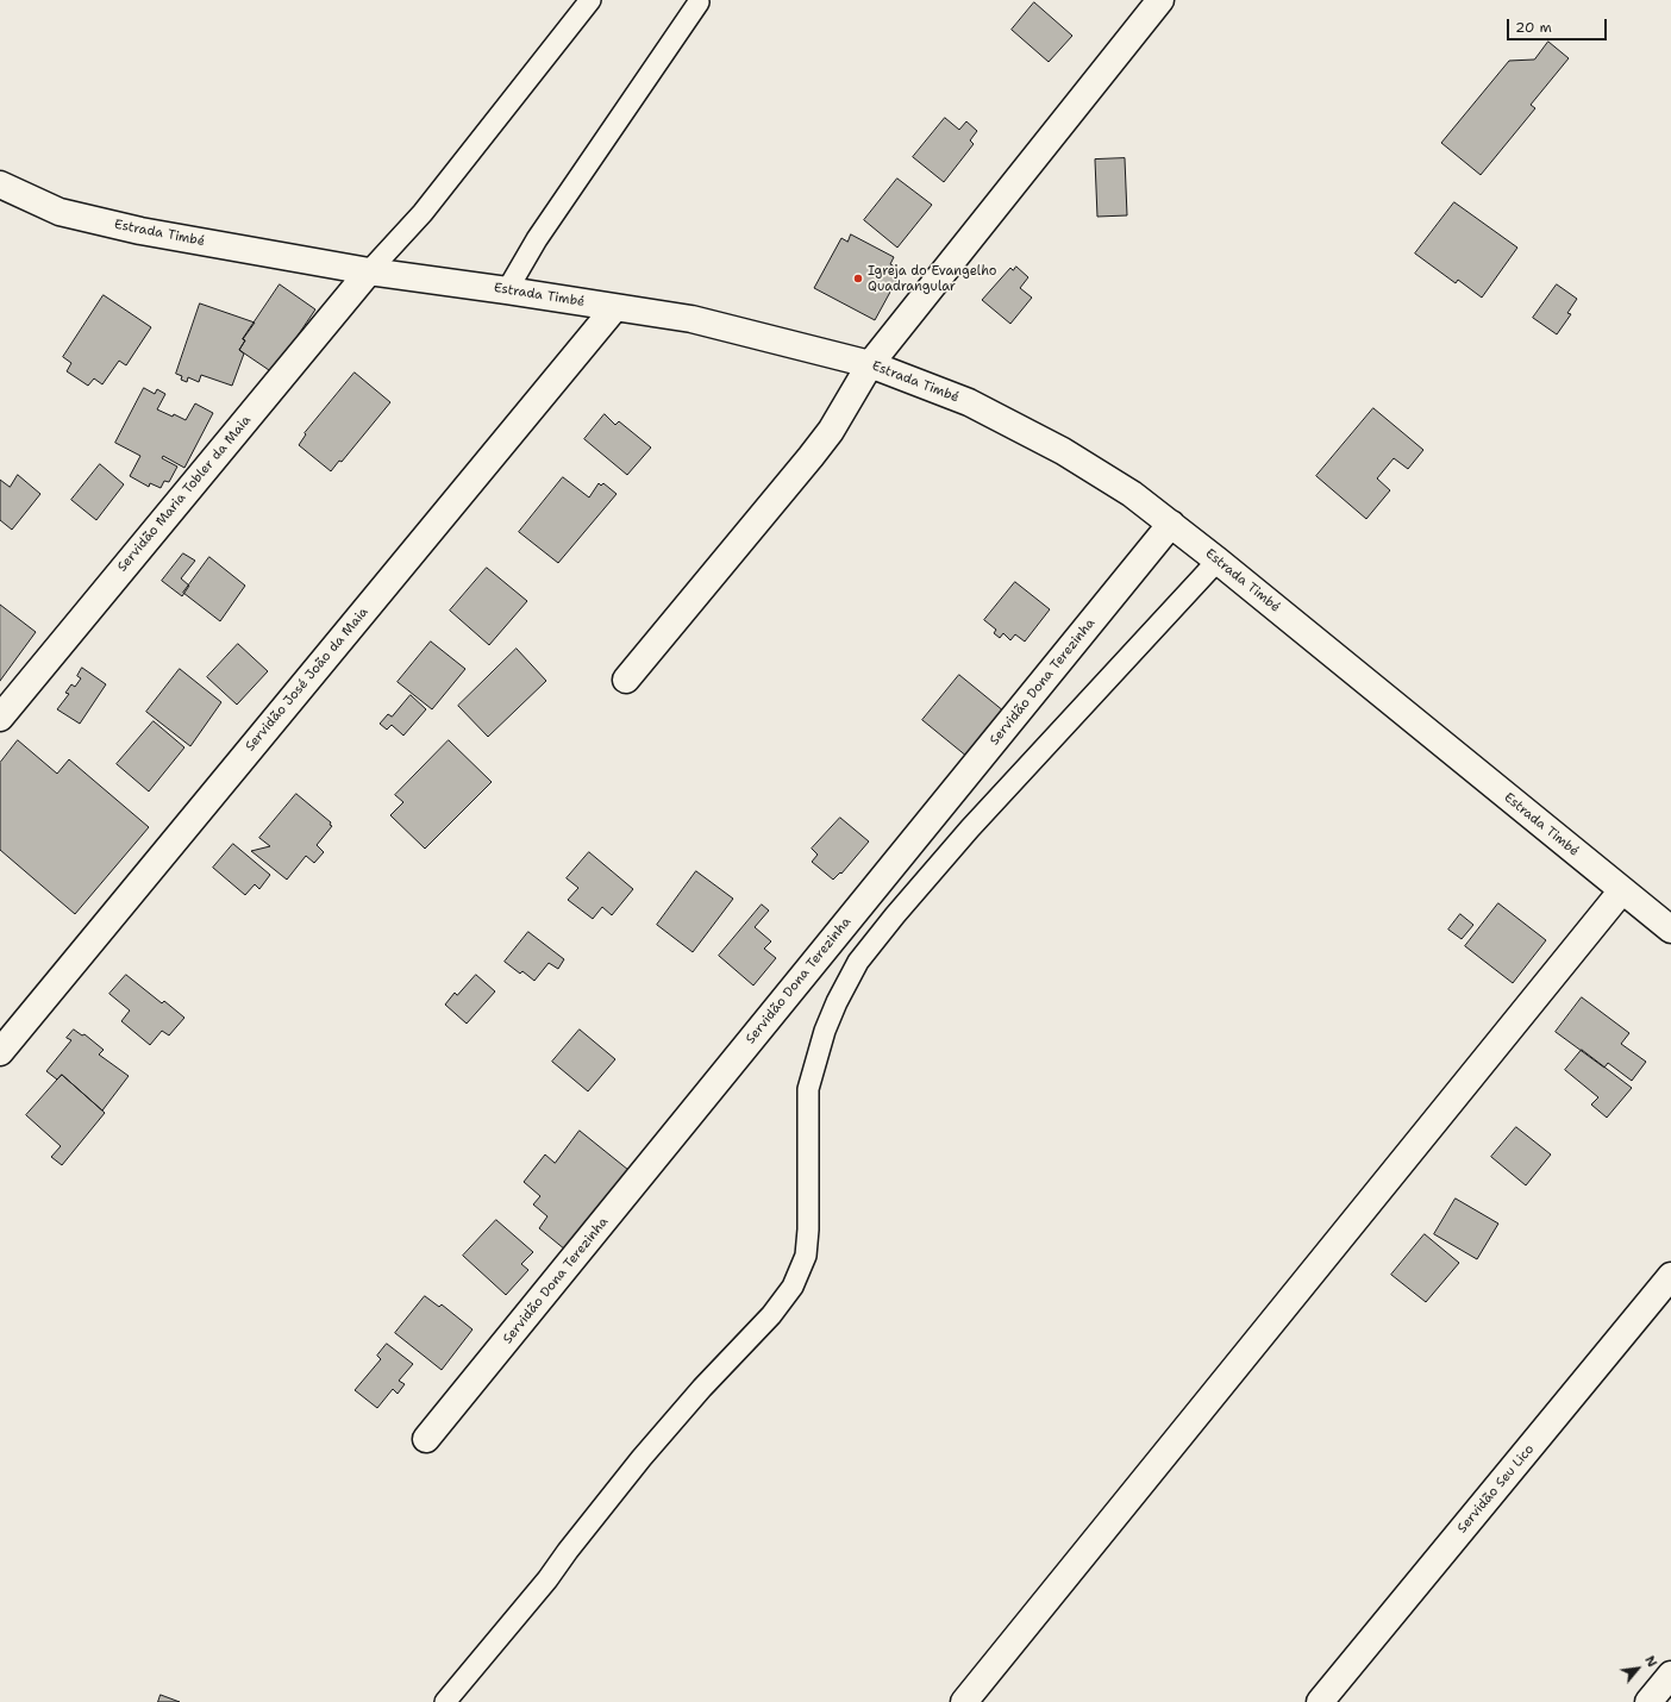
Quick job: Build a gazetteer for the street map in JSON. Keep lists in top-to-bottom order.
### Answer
{
  "streets": {
    "street": [
      "Estrada Timbé",
      "Servidão Maria Tobler da Maia",
      "Servidão José João da Maia",
      "Servidão Dona Terezinha",
      "Servidão Seu Lico"
    ]
  },
  "crossings": [
    ["Estrada Timbé", "Servidão Maria Tobler da Maia"],
    ["Estrada Timbé", "Servidão José João da Maia"],
    ["Estrada Timbé", "Servidão Dona Terezinha"]
  ],
  "places": ["Igreja do Evangelho Quadrangular"],
  "scale_bar": "20 m",
  "north": "top right"
}
